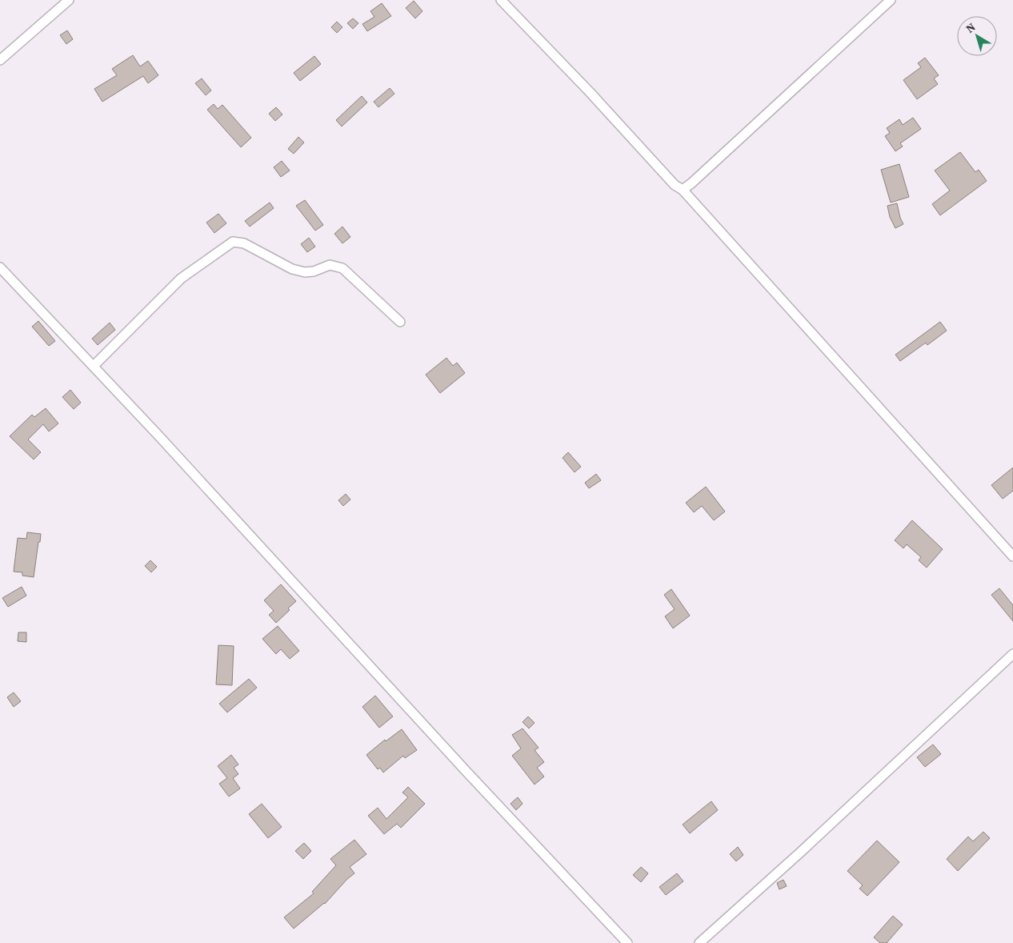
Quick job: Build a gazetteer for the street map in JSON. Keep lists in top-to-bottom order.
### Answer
{
  "north": "top left"
}
